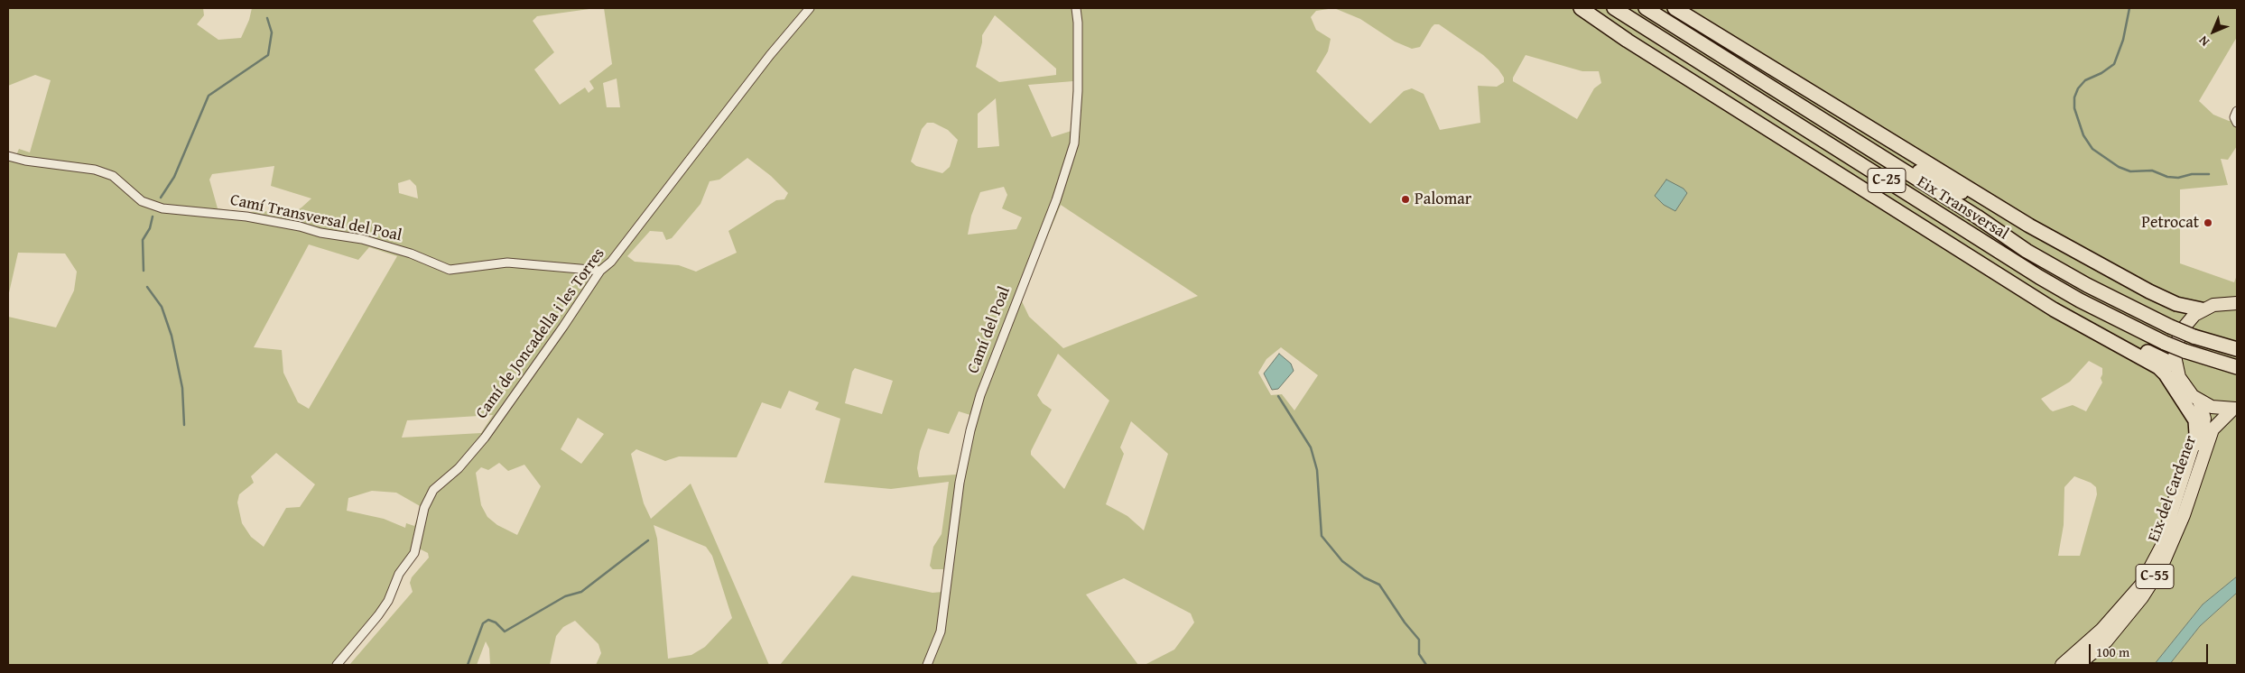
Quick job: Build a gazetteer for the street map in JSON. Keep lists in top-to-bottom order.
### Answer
{
  "streets": {
    "highway": ["C-25", "Eix Transversal"],
    "main road": ["Eix del Cardener", "C-55"],
    "street": ["Camí Transversal del Poal", "Camí del Poal", "Camí de Joncadella i les Torres"]
  },
  "crossings": [
    ["Camí Transversal del Poal", "Camí de Joncadella i les Torres"],
    ["Eix del Cardener", "C-55"]
  ],
  "places": ["Palomar", "Petrocat"],
  "scale_bar": "100 m",
  "north": "bottom left"
}
